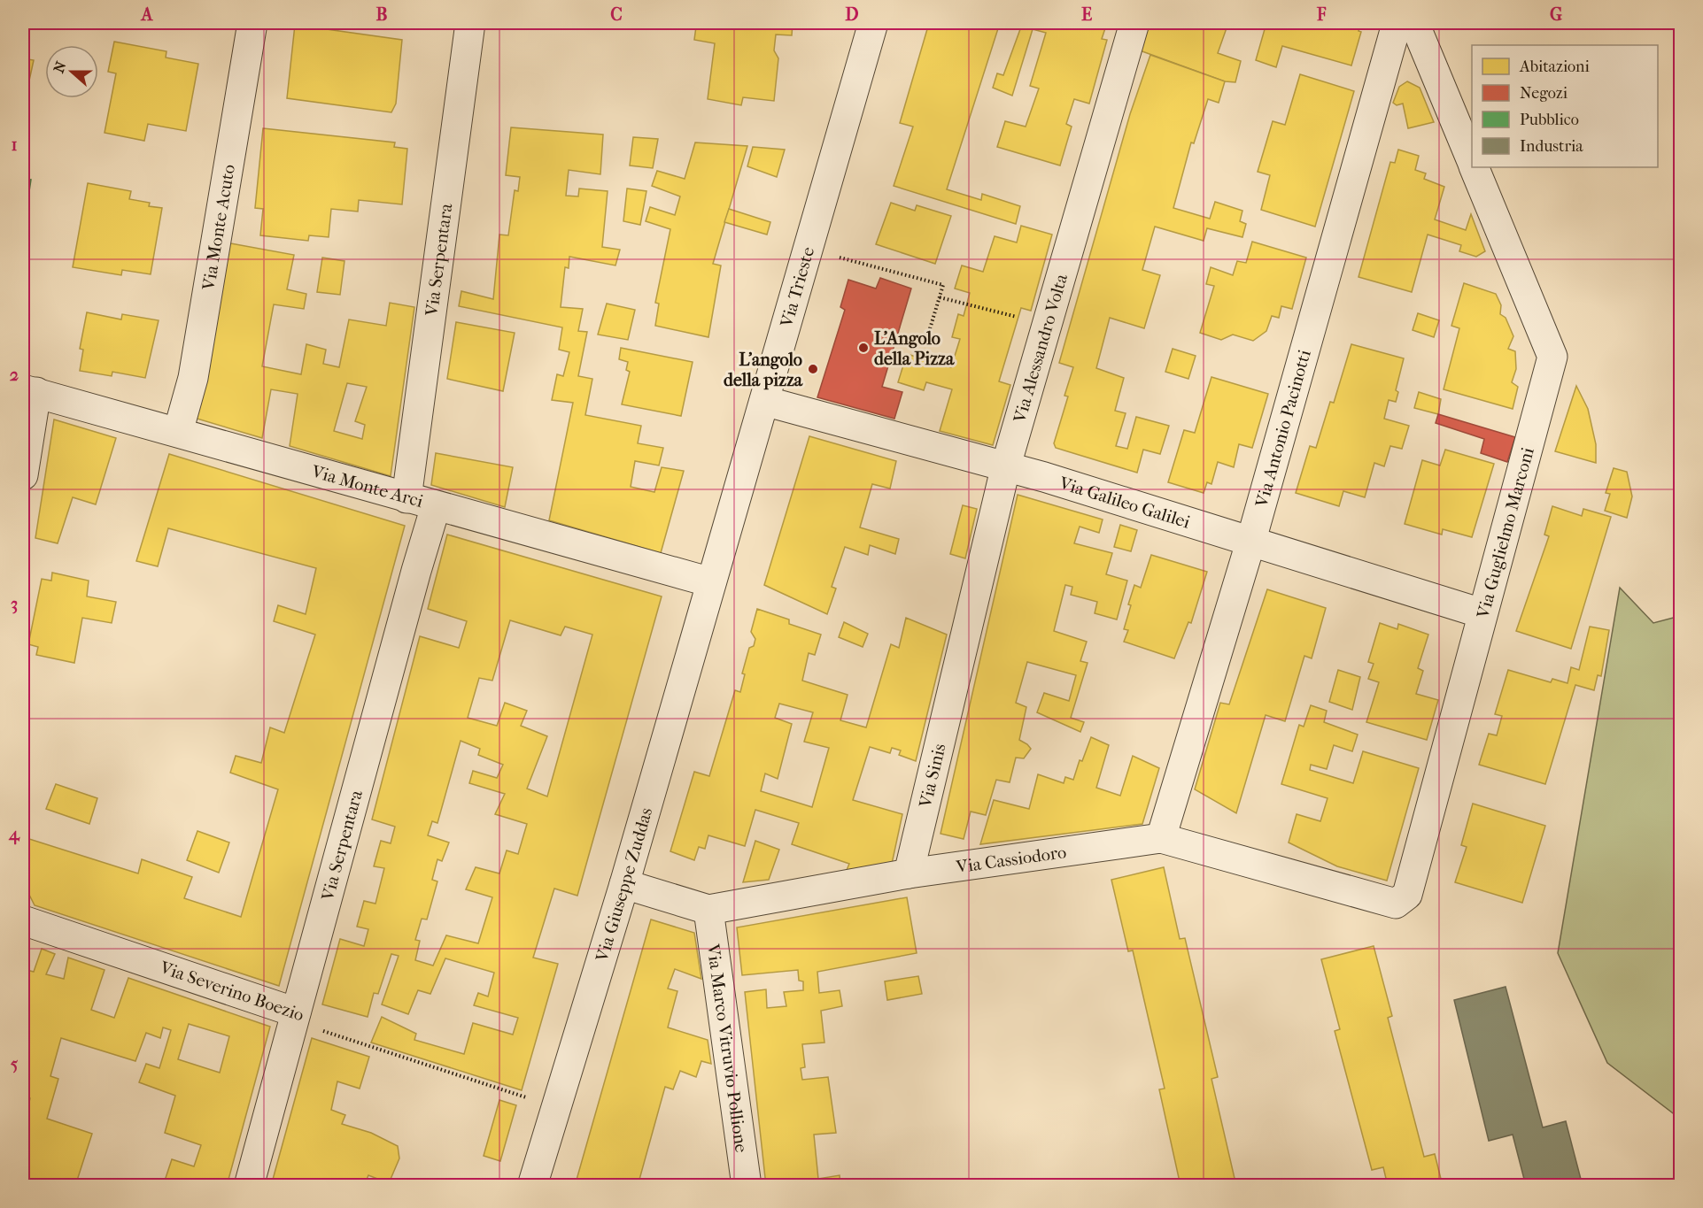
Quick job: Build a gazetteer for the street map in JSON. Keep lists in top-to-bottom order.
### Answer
{
  "streets": {
    "street": [
      "Via Monte Acuto",
      "Via Serpentara",
      "Via Trieste",
      "Via Alessandro Volta",
      "Via Antonio Pacinotti",
      "Via Monte Arci",
      "Via Galileo Galilei",
      "Via Guglielmo Marconi",
      "Via Sinis",
      "Via Cassiodoro",
      "Via Giuseppe Zuddas",
      "Via Severino Boezio",
      "Via Marco Vitruvio Pollione"
    ]
  },
  "crossings": [
    ["Via Monte Acuto", "Via Monte Arci"],
    ["Via Serpentara", "Via Monte Arci"],
    ["Via Serpentara", "Via Severino Boezio"],
    ["Via Trieste", "Via Monte Arci"],
    ["Via Trieste", "Via Galileo Galilei"],
    ["Via Trieste", "Via Giuseppe Zuddas"],
    ["Via Alessandro Volta", "Via Galileo Galilei"],
    ["Via Alessandro Volta", "Via Sinis"],
    ["Via Antonio Pacinotti", "Via Galileo Galilei"],
    ["Via Antonio Pacinotti", "Via Cassiodoro"],
    ["Via Monte Arci", "Via Giuseppe Zuddas"],
    ["Via Galileo Galilei", "Via Guglielmo Marconi"],
    ["Via Guglielmo Marconi", "Via Cassiodoro"],
    ["Via Sinis", "Via Cassiodoro"],
    ["Via Cassiodoro", "Via Giuseppe Zuddas"],
    ["Via Cassiodoro", "Via Marco Vitruvio Pollione"],
    ["Via Giuseppe Zuddas", "Via Severino Boezio"]
  ],
  "places": ["L'Angolo della Pizza", "L'angolo della pizza"],
  "legend": [
    "Abitazioni",
    "Negozi",
    "Pubblico",
    "Industria"
  ],
  "north": "left",
  "grid": {
    "columns": [
      "A",
      "B",
      "C",
      "D",
      "E",
      "F",
      "G"
    ],
    "rows": [
      "1",
      "2",
      "3",
      "4",
      "5"
    ]
  }
}
